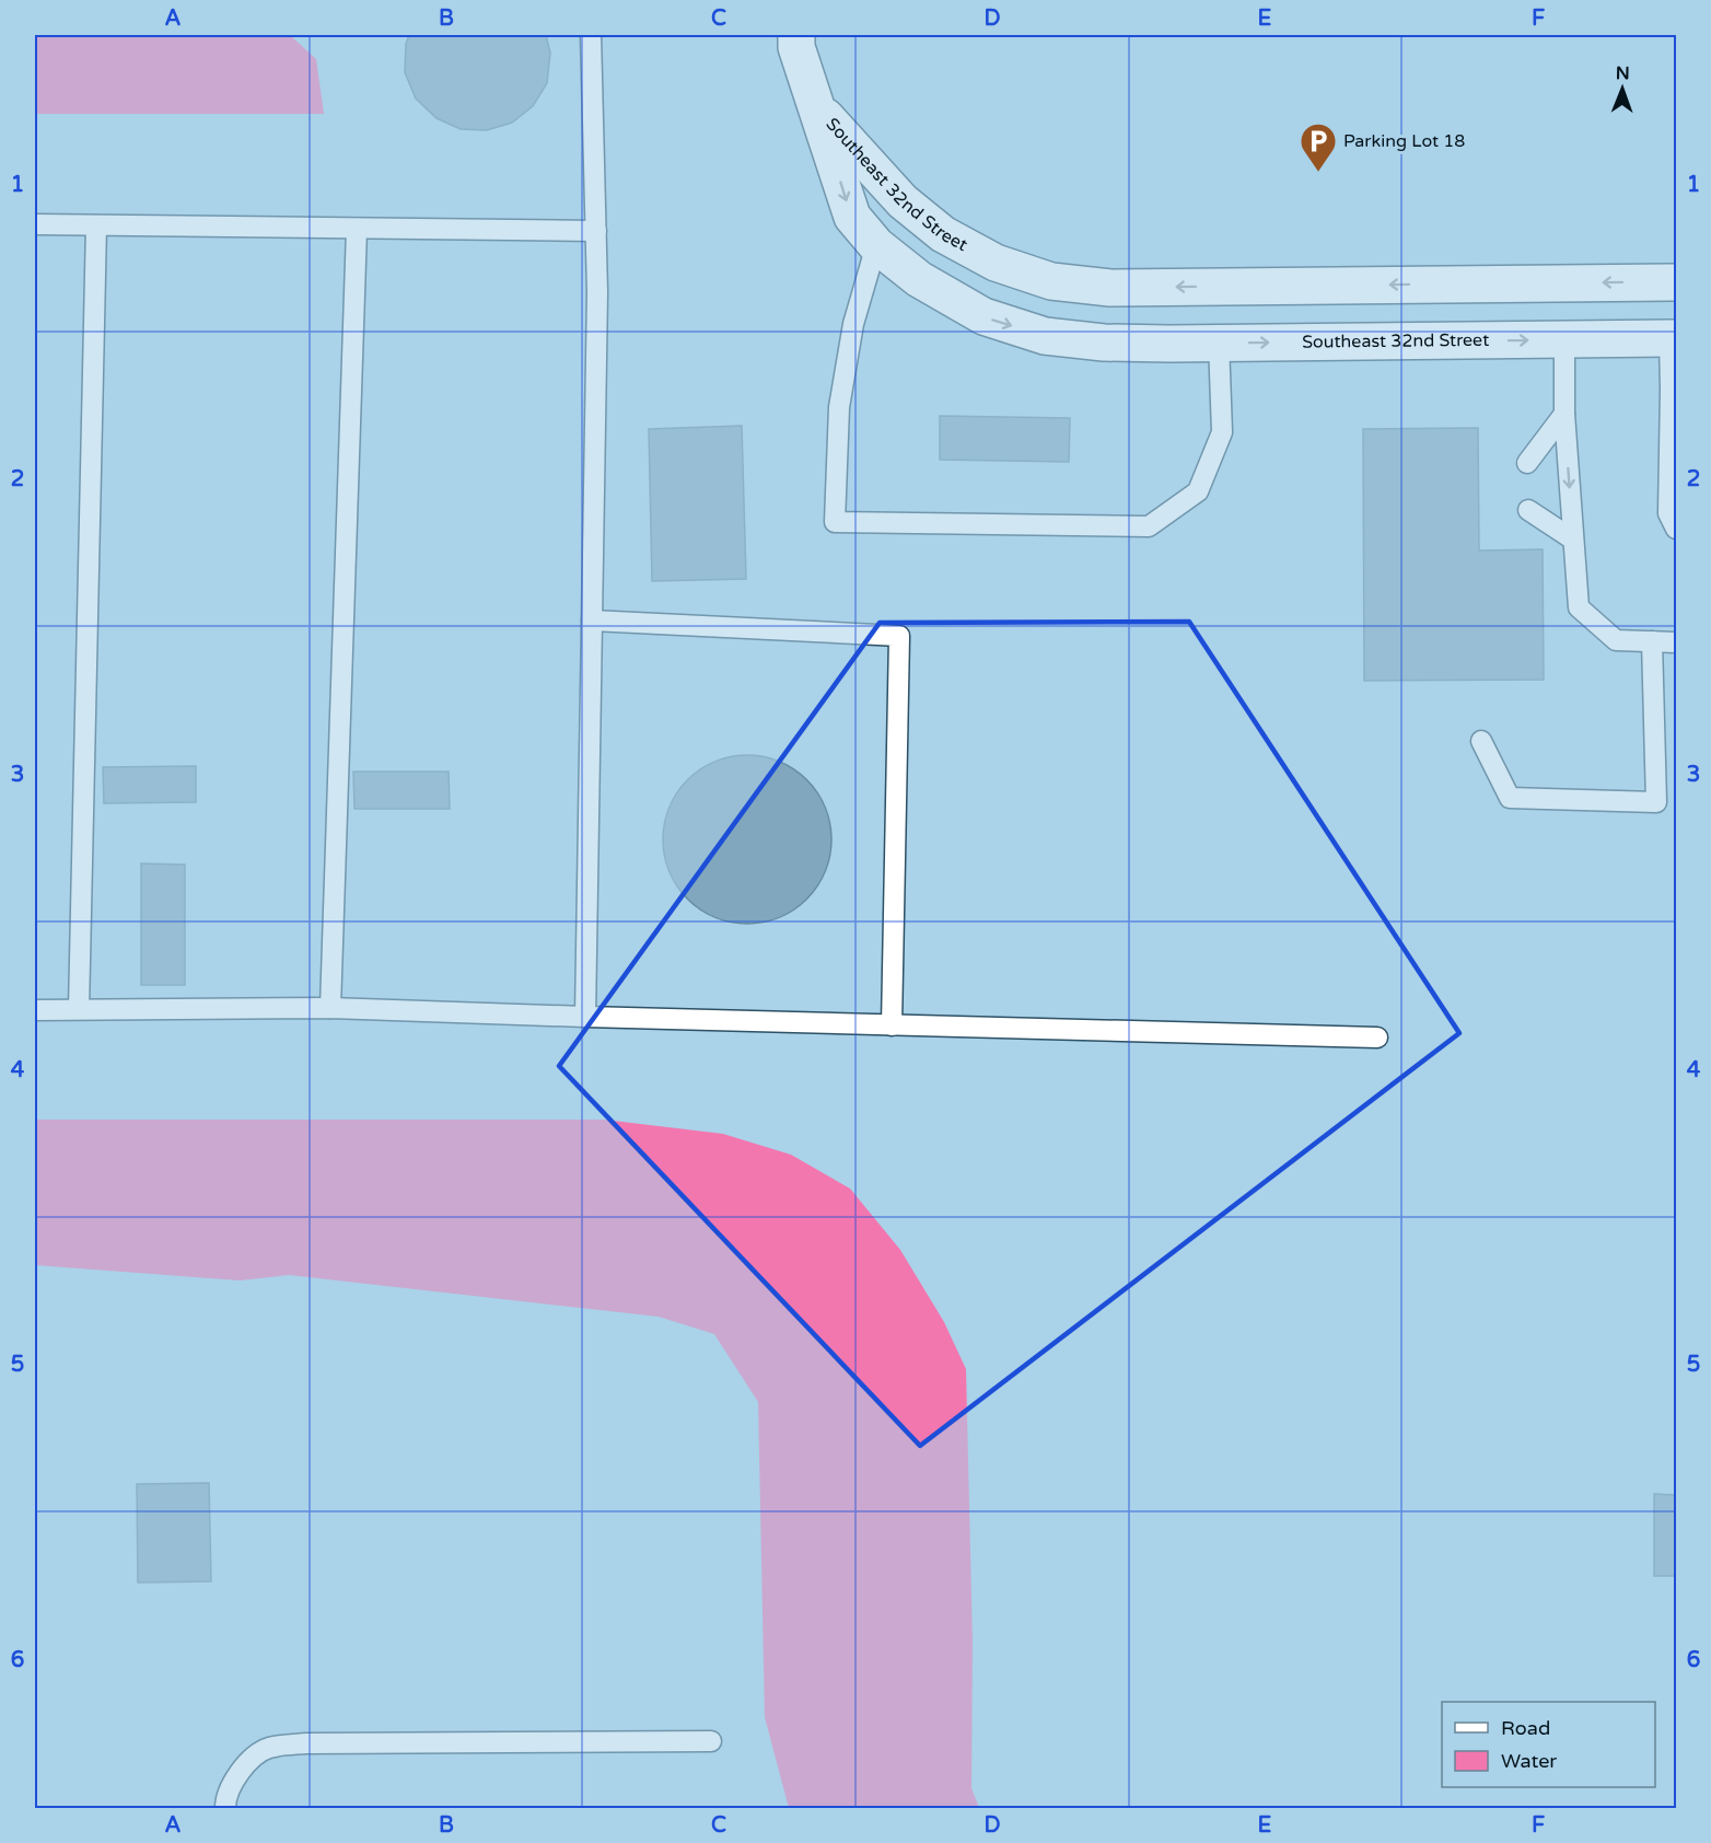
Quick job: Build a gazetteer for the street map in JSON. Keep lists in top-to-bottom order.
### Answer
{
  "streets": {
    "street": ["Southeast 32nd Street"]
  },
  "places": {
    "parking": ["Parking Lot 18"]
  },
  "legend": ["Road", "Water"],
  "north": "top",
  "grid": {
    "columns": [
      "A",
      "B",
      "C",
      "D",
      "E",
      "F"
    ],
    "rows": [
      "1",
      "2",
      "3",
      "4",
      "5",
      "6"
    ]
  }
}
